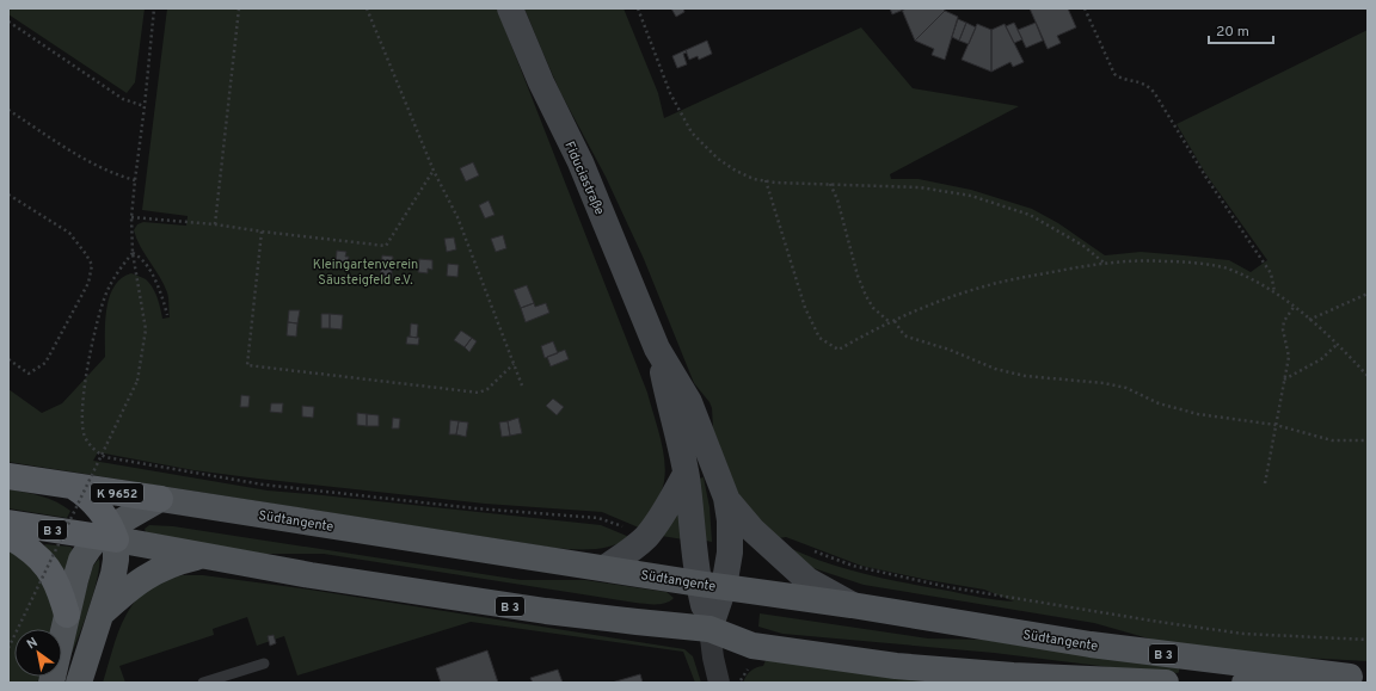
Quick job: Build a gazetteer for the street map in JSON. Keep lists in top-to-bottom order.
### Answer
{
  "streets": {
    "highway": ["K 9652", "Südtangente", "B 3"],
    "main road": ["Fiduciastraße"]
  },
  "crossings": [
    ["Fiduciastraße", "Südtangente"],
    ["Fiduciastraße", "B 3"]
  ],
  "parks": ["Kleingartenverein Säusteigfeld e.V."],
  "scale_bar": "20 m",
  "north": "top left"
}
